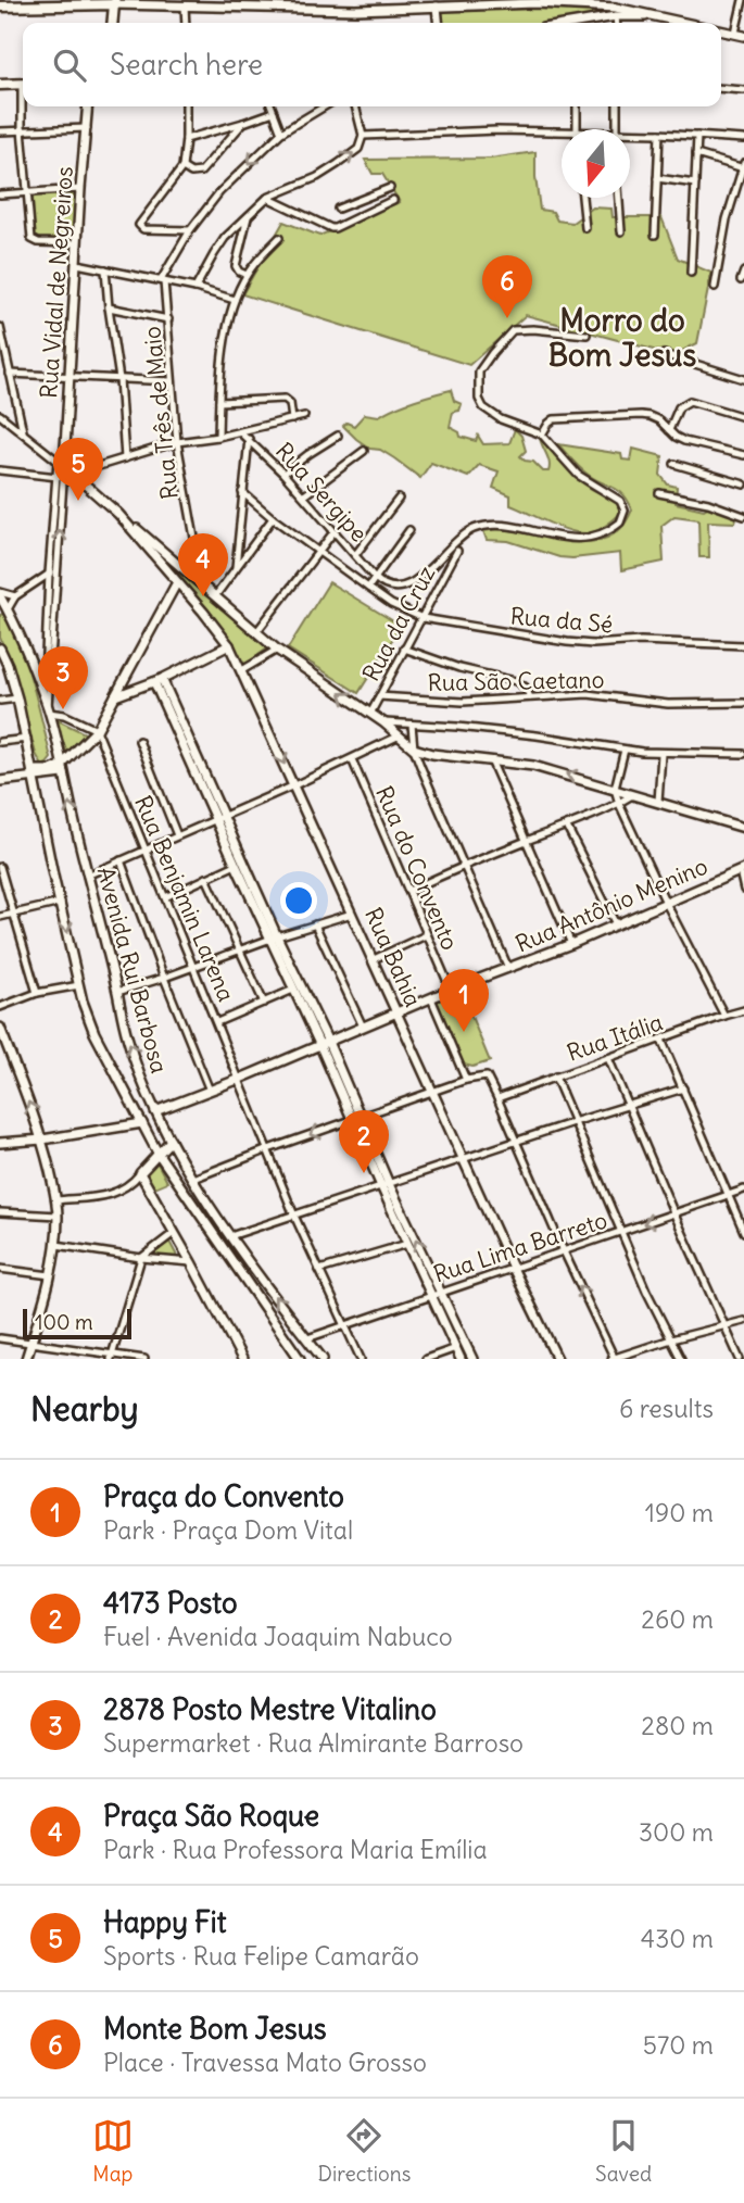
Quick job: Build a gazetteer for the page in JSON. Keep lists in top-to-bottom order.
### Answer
{
  "streets": {
    "street": [
      "Rua Vidal de Negreiros",
      "Rua Três de Maio",
      "Rua Sergipe",
      "Rua da Sé",
      "Rua da Cruz",
      "Rua São Caetano",
      "Rua do Convento",
      "Rua Benjamin Larena",
      "Rua Antônio Menino",
      "Rua Bahia",
      "Avenida Rui Barbosa",
      "Rua Itália",
      "Rua Lima Barreto"
    ]
  },
  "crossings": [
    ["Rua da Sé", "Rua da Cruz"],
    ["Rua da Cruz", "Rua São Caetano"],
    ["Rua do Convento", "Rua Antônio Menino"],
    ["Rua Benjamin Larena", "Rua Antônio Menino"],
    ["Rua Benjamin Larena", "Rua Lima Barreto"],
    ["Rua Antônio Menino", "Rua Bahia"],
    ["Rua Antônio Menino", "Avenida Rui Barbosa"],
    ["Rua Bahia", "Rua Lima Barreto"],
    ["Avenida Rui Barbosa", "Rua Lima Barreto"]
  ],
  "districts": ["Morro do Bom Jesus"],
  "scale_bar": "100 m",
  "north": "bottom",
  "page": {
    "search": "Search here",
    "pins": [
      "6",
      "5",
      "4",
      "3",
      "1",
      "2"
    ],
    "scale": "100 m",
    "heading": ["Nearby", "6 results"],
    "list": [
      {
        "mark": "1",
        "name": "Praça do Convento",
        "note": "Park · Praça Dom Vital",
        "value": "190 m"
      },
      {
        "mark": "2",
        "name": "4173 Posto",
        "note": "Fuel · Avenida Joaquim Nabuco",
        "value": "260 m"
      },
      {
        "mark": "3",
        "name": "2878 Posto Mestre Vitalino",
        "note": "Supermarket · Rua Almirante Barroso",
        "value": "280 m"
      },
      {
        "mark": "4",
        "name": "Praça São Roque",
        "note": "Park · Rua Professora Maria Emília",
        "value": "300 m"
      },
      {
        "mark": "5",
        "name": "Happy Fit",
        "note": "Sports · Rua Felipe Camarão",
        "value": "430 m"
      },
      {
        "mark": "6",
        "name": "Monte Bom Jesus",
        "note": "Place · Travessa Mato Grosso",
        "value": "570 m"
      }
    ],
    "nav": ["Map", "Directions", "Saved"]
  }
}
